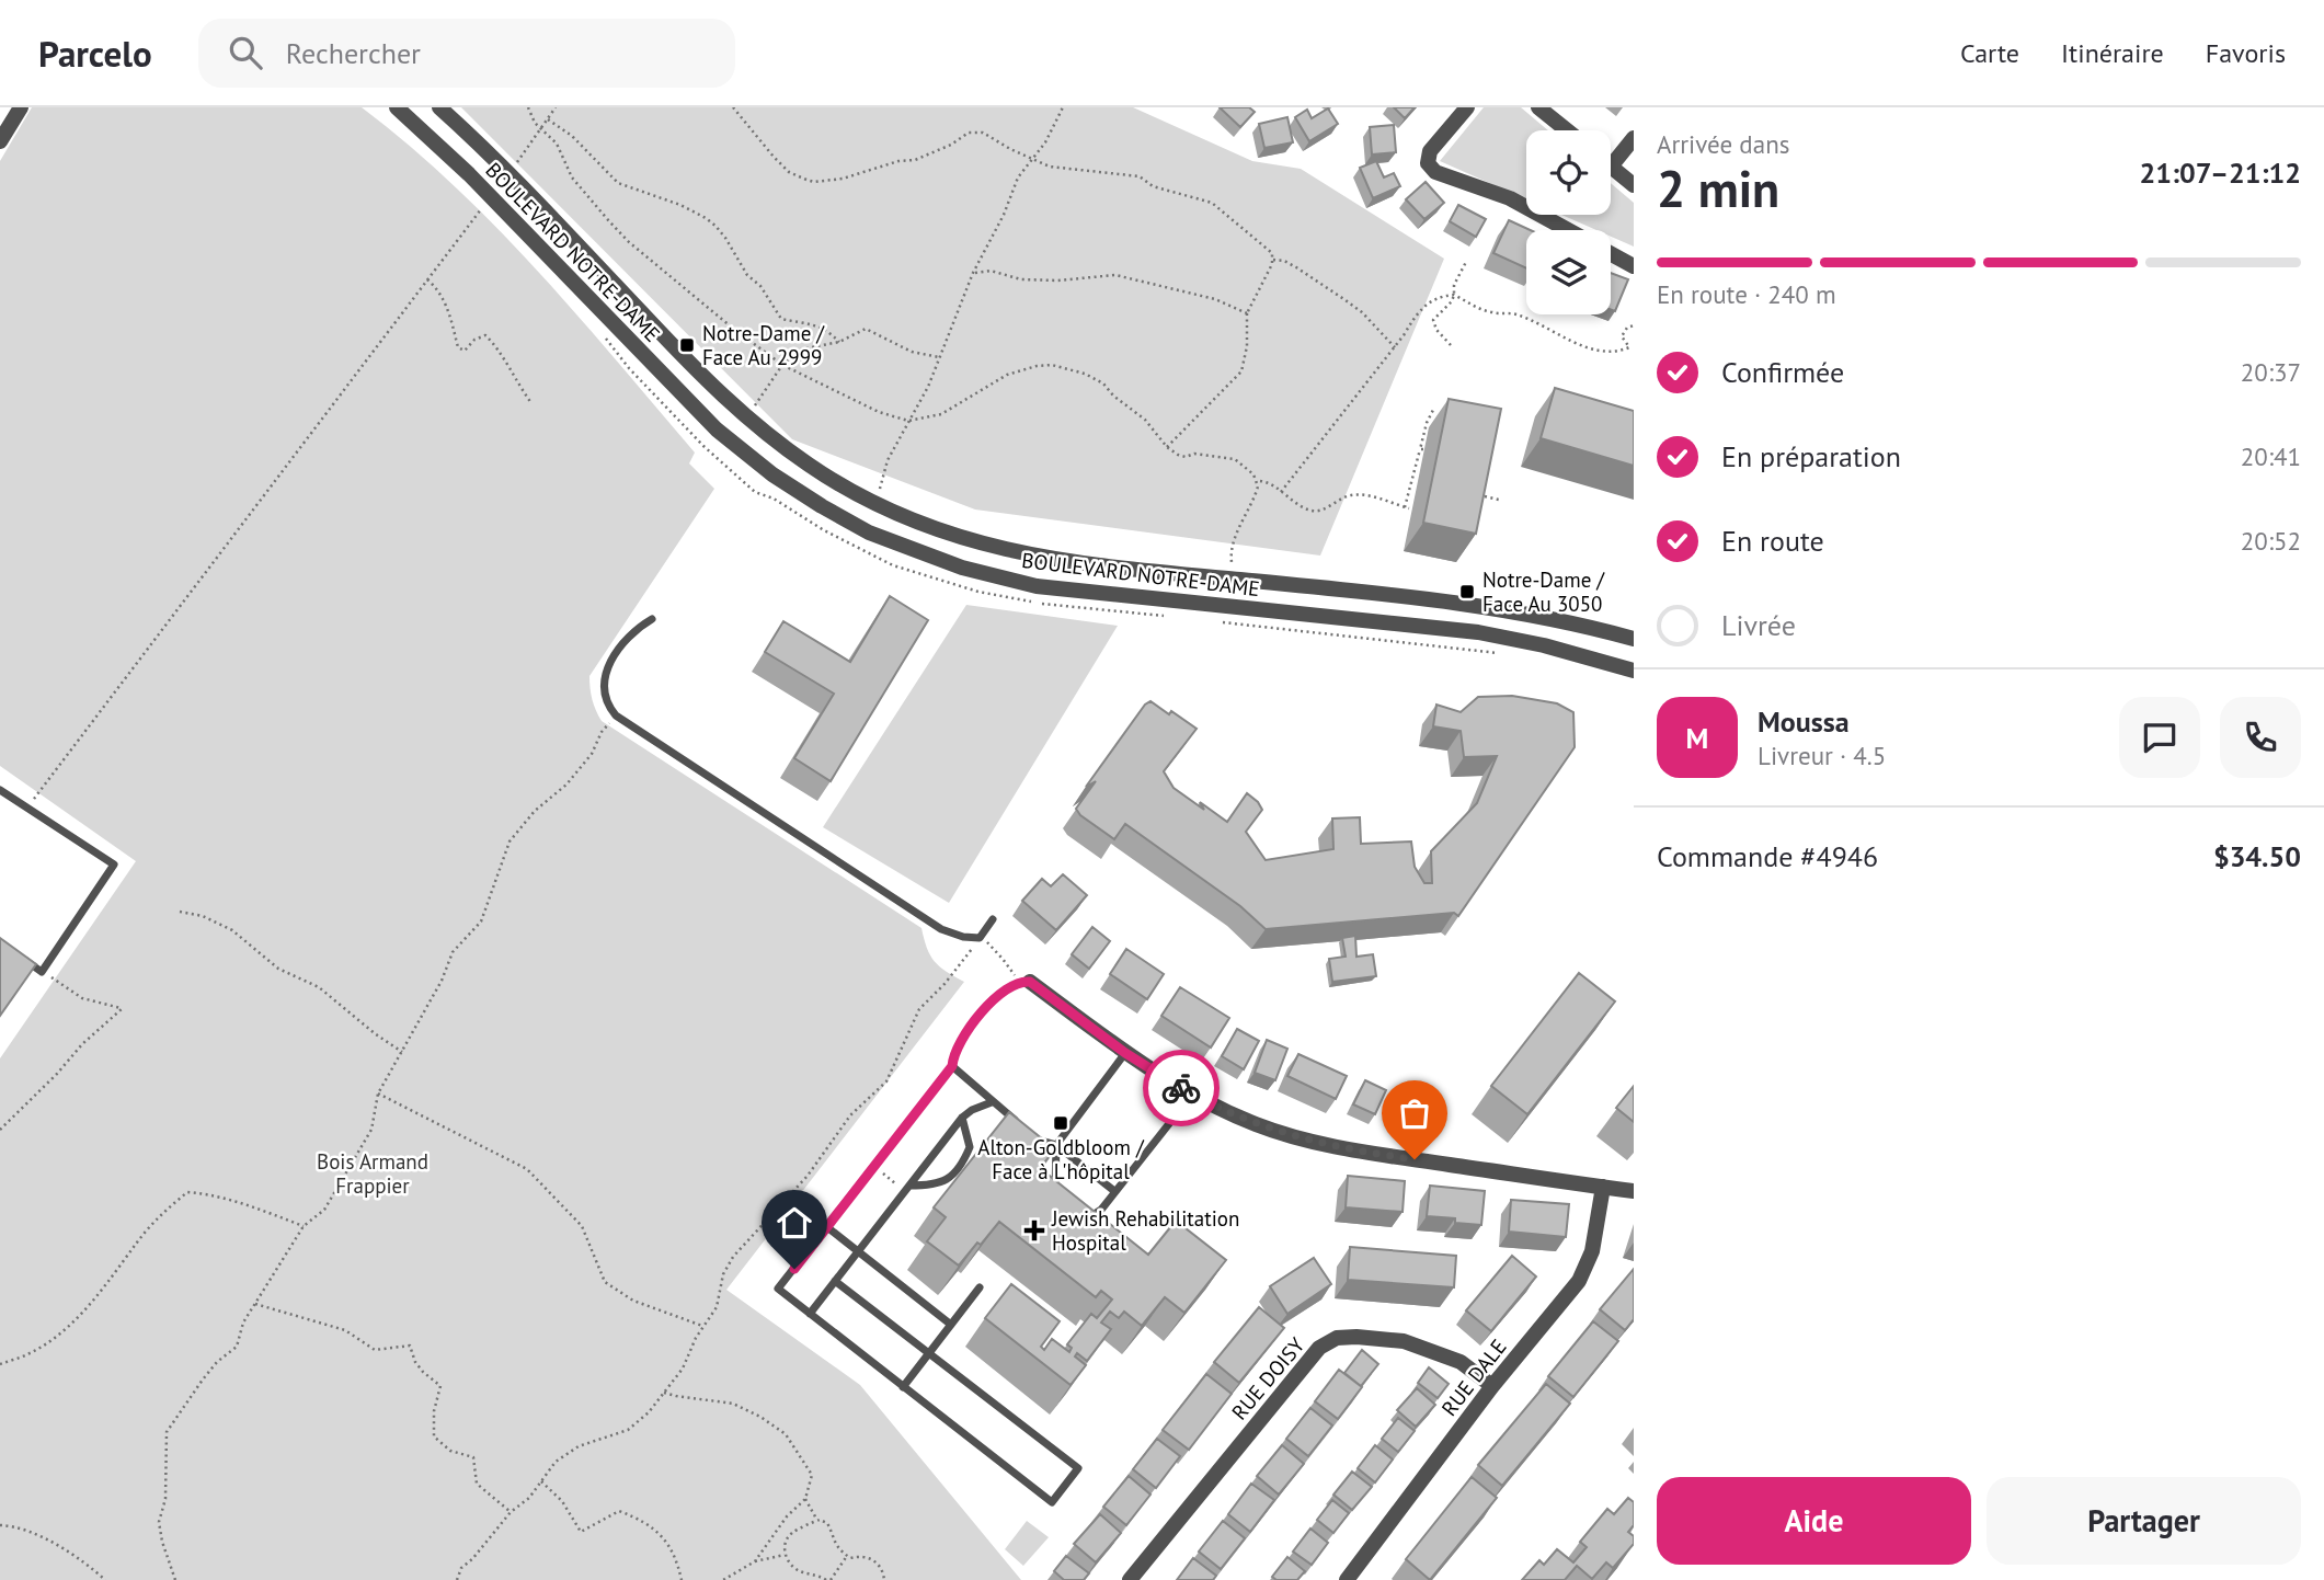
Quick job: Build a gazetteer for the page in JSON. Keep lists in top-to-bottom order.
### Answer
{
  "streets": {
    "street": ["BOULEVARD NOTRE-DAME", "RUE DALE", "RUE DOISY"]
  },
  "crossings": [
    ["RUE DALE", "RUE DOISY"]
  ],
  "parks": ["Bois Armand Frappier"],
  "places": {
    "transit": ["Notre-Dame / Face Au 2999", "Notre-Dame / Face Au 3050", "Alton-Goldbloom / Face à L'hôpital"],
    "health": ["Jewish Rehabilitation Hospital"]
  },
  "page": {
    "header": "Parcelo",
    "search": "Rechercher",
    "nav": ["Carte", "Itinéraire", "Favoris"],
    "heading": ["2 min", "Arrivée dans", "21:07–21:12"],
    "panel": [
      "Moussa",
      "Livreur · 4.5",
      "Commande #4946",
      "$34.50"
    ],
    "bar": "En route · 240 m",
    "list": [
      ["Confirmée", "20:37"],
      ["En préparation", "20:41"],
      ["En route", "20:52"],
      "Livrée"
    ],
    "round": "M",
    "buttons": ["Aide", "Partager"]
  }
}
